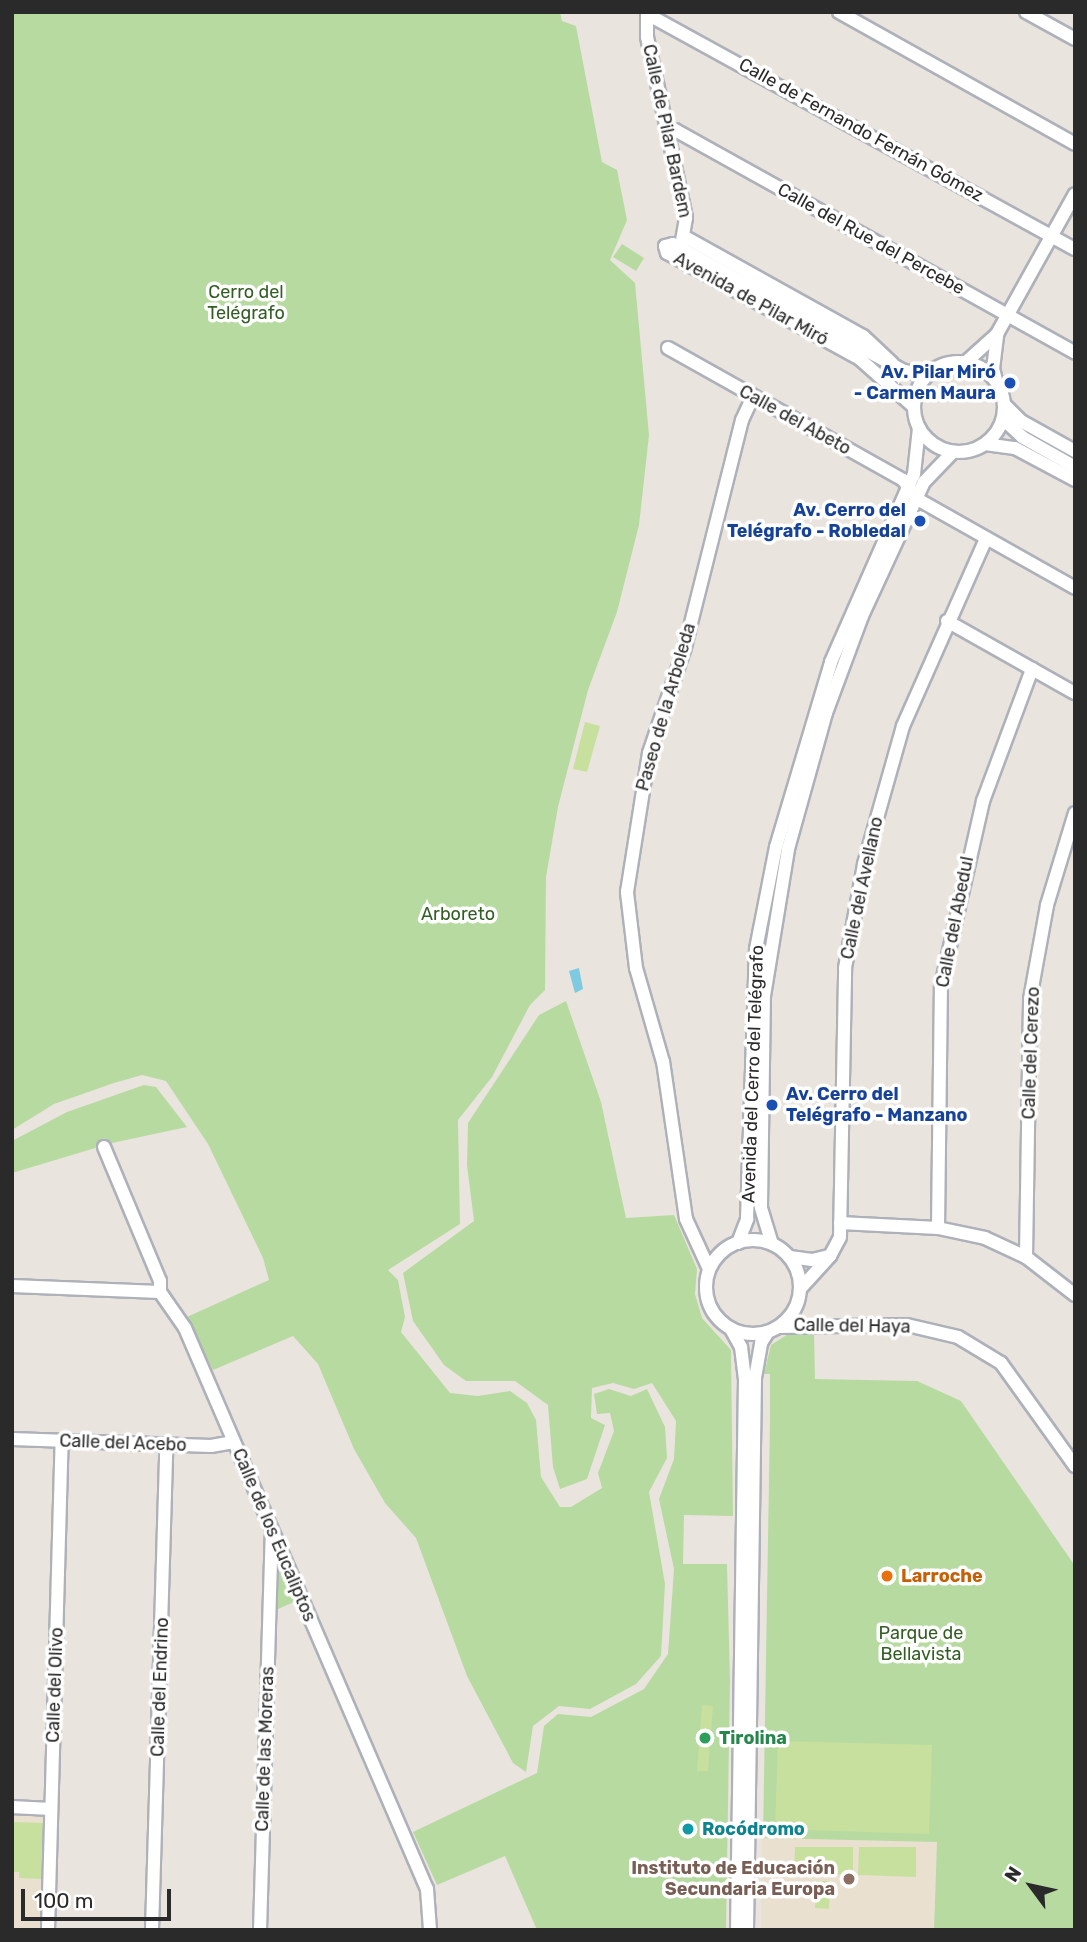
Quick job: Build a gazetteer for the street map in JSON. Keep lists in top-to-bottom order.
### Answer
{
  "streets": {
    "street": [
      "Calle de Fernando Fernán Gómez",
      "Calle de Pilar Bardem",
      "Calle del Rue del Percebe",
      "Avenida de Pilar Miró",
      "Calle del Abeto",
      "Paseo de la Arboleda",
      "Calle del Avellano",
      "Calle del Abedul",
      "Calle del Cerezo",
      "Avenida del Cerro del Telégrafo",
      "Calle del Haya",
      "Calle del Acebo",
      "Calle de los Eucaliptos",
      "Calle del Olivo",
      "Calle del Endrino",
      "Calle de las Moreras"
    ]
  },
  "crossings": [
    ["Calle de Fernando Fernán Gómez", "Calle de Pilar Bardem"],
    ["Calle de Pilar Bardem", "Calle del Rue del Percebe"],
    ["Calle de Pilar Bardem", "Avenida de Pilar Miró"],
    ["Avenida de Pilar Miró", "Avenida del Cerro del Telégrafo"],
    ["Calle del Abeto", "Paseo de la Arboleda"],
    ["Calle del Abeto", "Avenida del Cerro del Telégrafo"],
    ["Paseo de la Arboleda", "Calle del Avellano"],
    ["Paseo de la Arboleda", "Avenida del Cerro del Telégrafo"],
    ["Paseo de la Arboleda", "Calle del Haya"],
    ["Calle del Avellano", "Avenida del Cerro del Telégrafo"],
    ["Calle del Avellano", "Calle del Haya"],
    ["Avenida del Cerro del Telégrafo", "Calle del Haya"],
    ["Calle del Acebo", "Calle de los Eucaliptos"],
    ["Calle del Acebo", "Calle del Olivo"],
    ["Calle del Acebo", "Calle del Endrino"],
    ["Calle de los Eucaliptos", "Calle de las Moreras"]
  ],
  "parks": ["Cerro del Telégrafo", "Arboreto", "Parque de Bellavista"],
  "places": [
    "Av. Pilar Miró - Carmen Maura",
    "Av. Cerro del Telégrafo - Robledal",
    "Av. Cerro del Telégrafo - Manzano",
    "Larroche",
    "Tirolina",
    "Rocódromo",
    "Instituto de Educación Secundaria Europa"
  ],
  "scale_bar": "100 m",
  "north": "top left"
}
